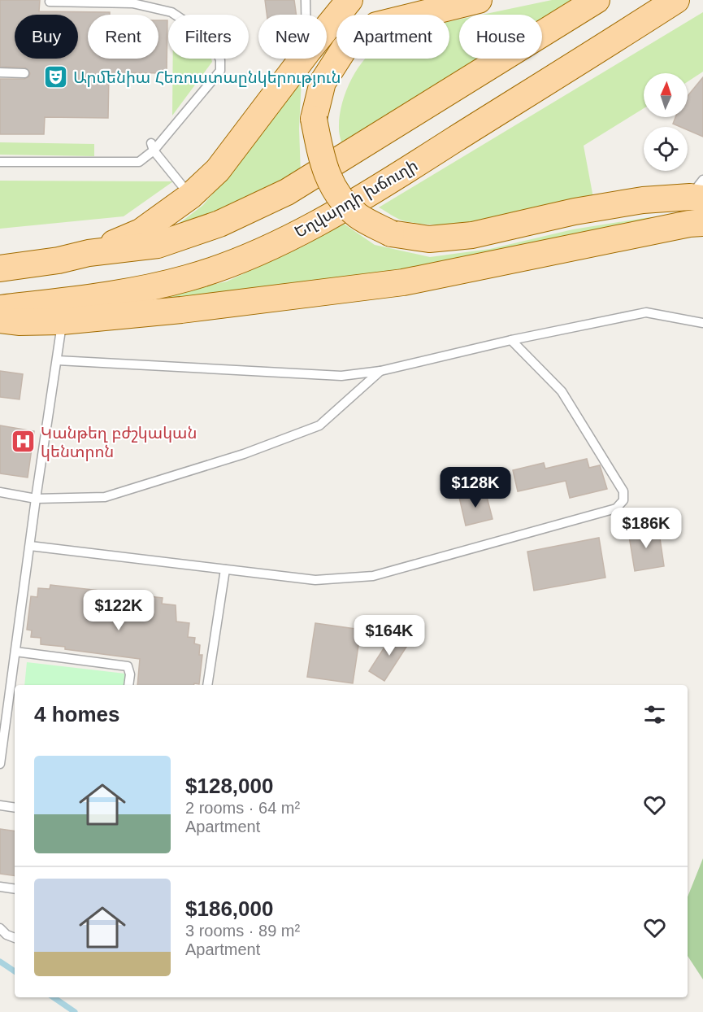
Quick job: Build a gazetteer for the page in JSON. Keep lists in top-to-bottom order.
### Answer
{
  "streets": {
    "main road": ["Եղվարդի խճուղի"]
  },
  "places": {
    "theatre": ["Արմենիա Հեռուստաընկերություն"],
    "hospital": ["Կանթեղ բժշկական կենտրոն"]
  },
  "north": "top",
  "page": {
    "chip": [
      "Buy",
      "Rent",
      "Filters",
      "New",
      "Apartment",
      "House"
    ],
    "price": [
      "$128K",
      "$186K",
      "$122K",
      "$164K"
    ],
    "heading": "4 homes",
    "list": [
      {
        "name": "$128,000",
        "note": "2 rooms · 64 m² · Apartment"
      },
      {
        "name": "$186,000",
        "note": "3 rooms · 89 m² · Apartment"
      }
    ]
  }
}
